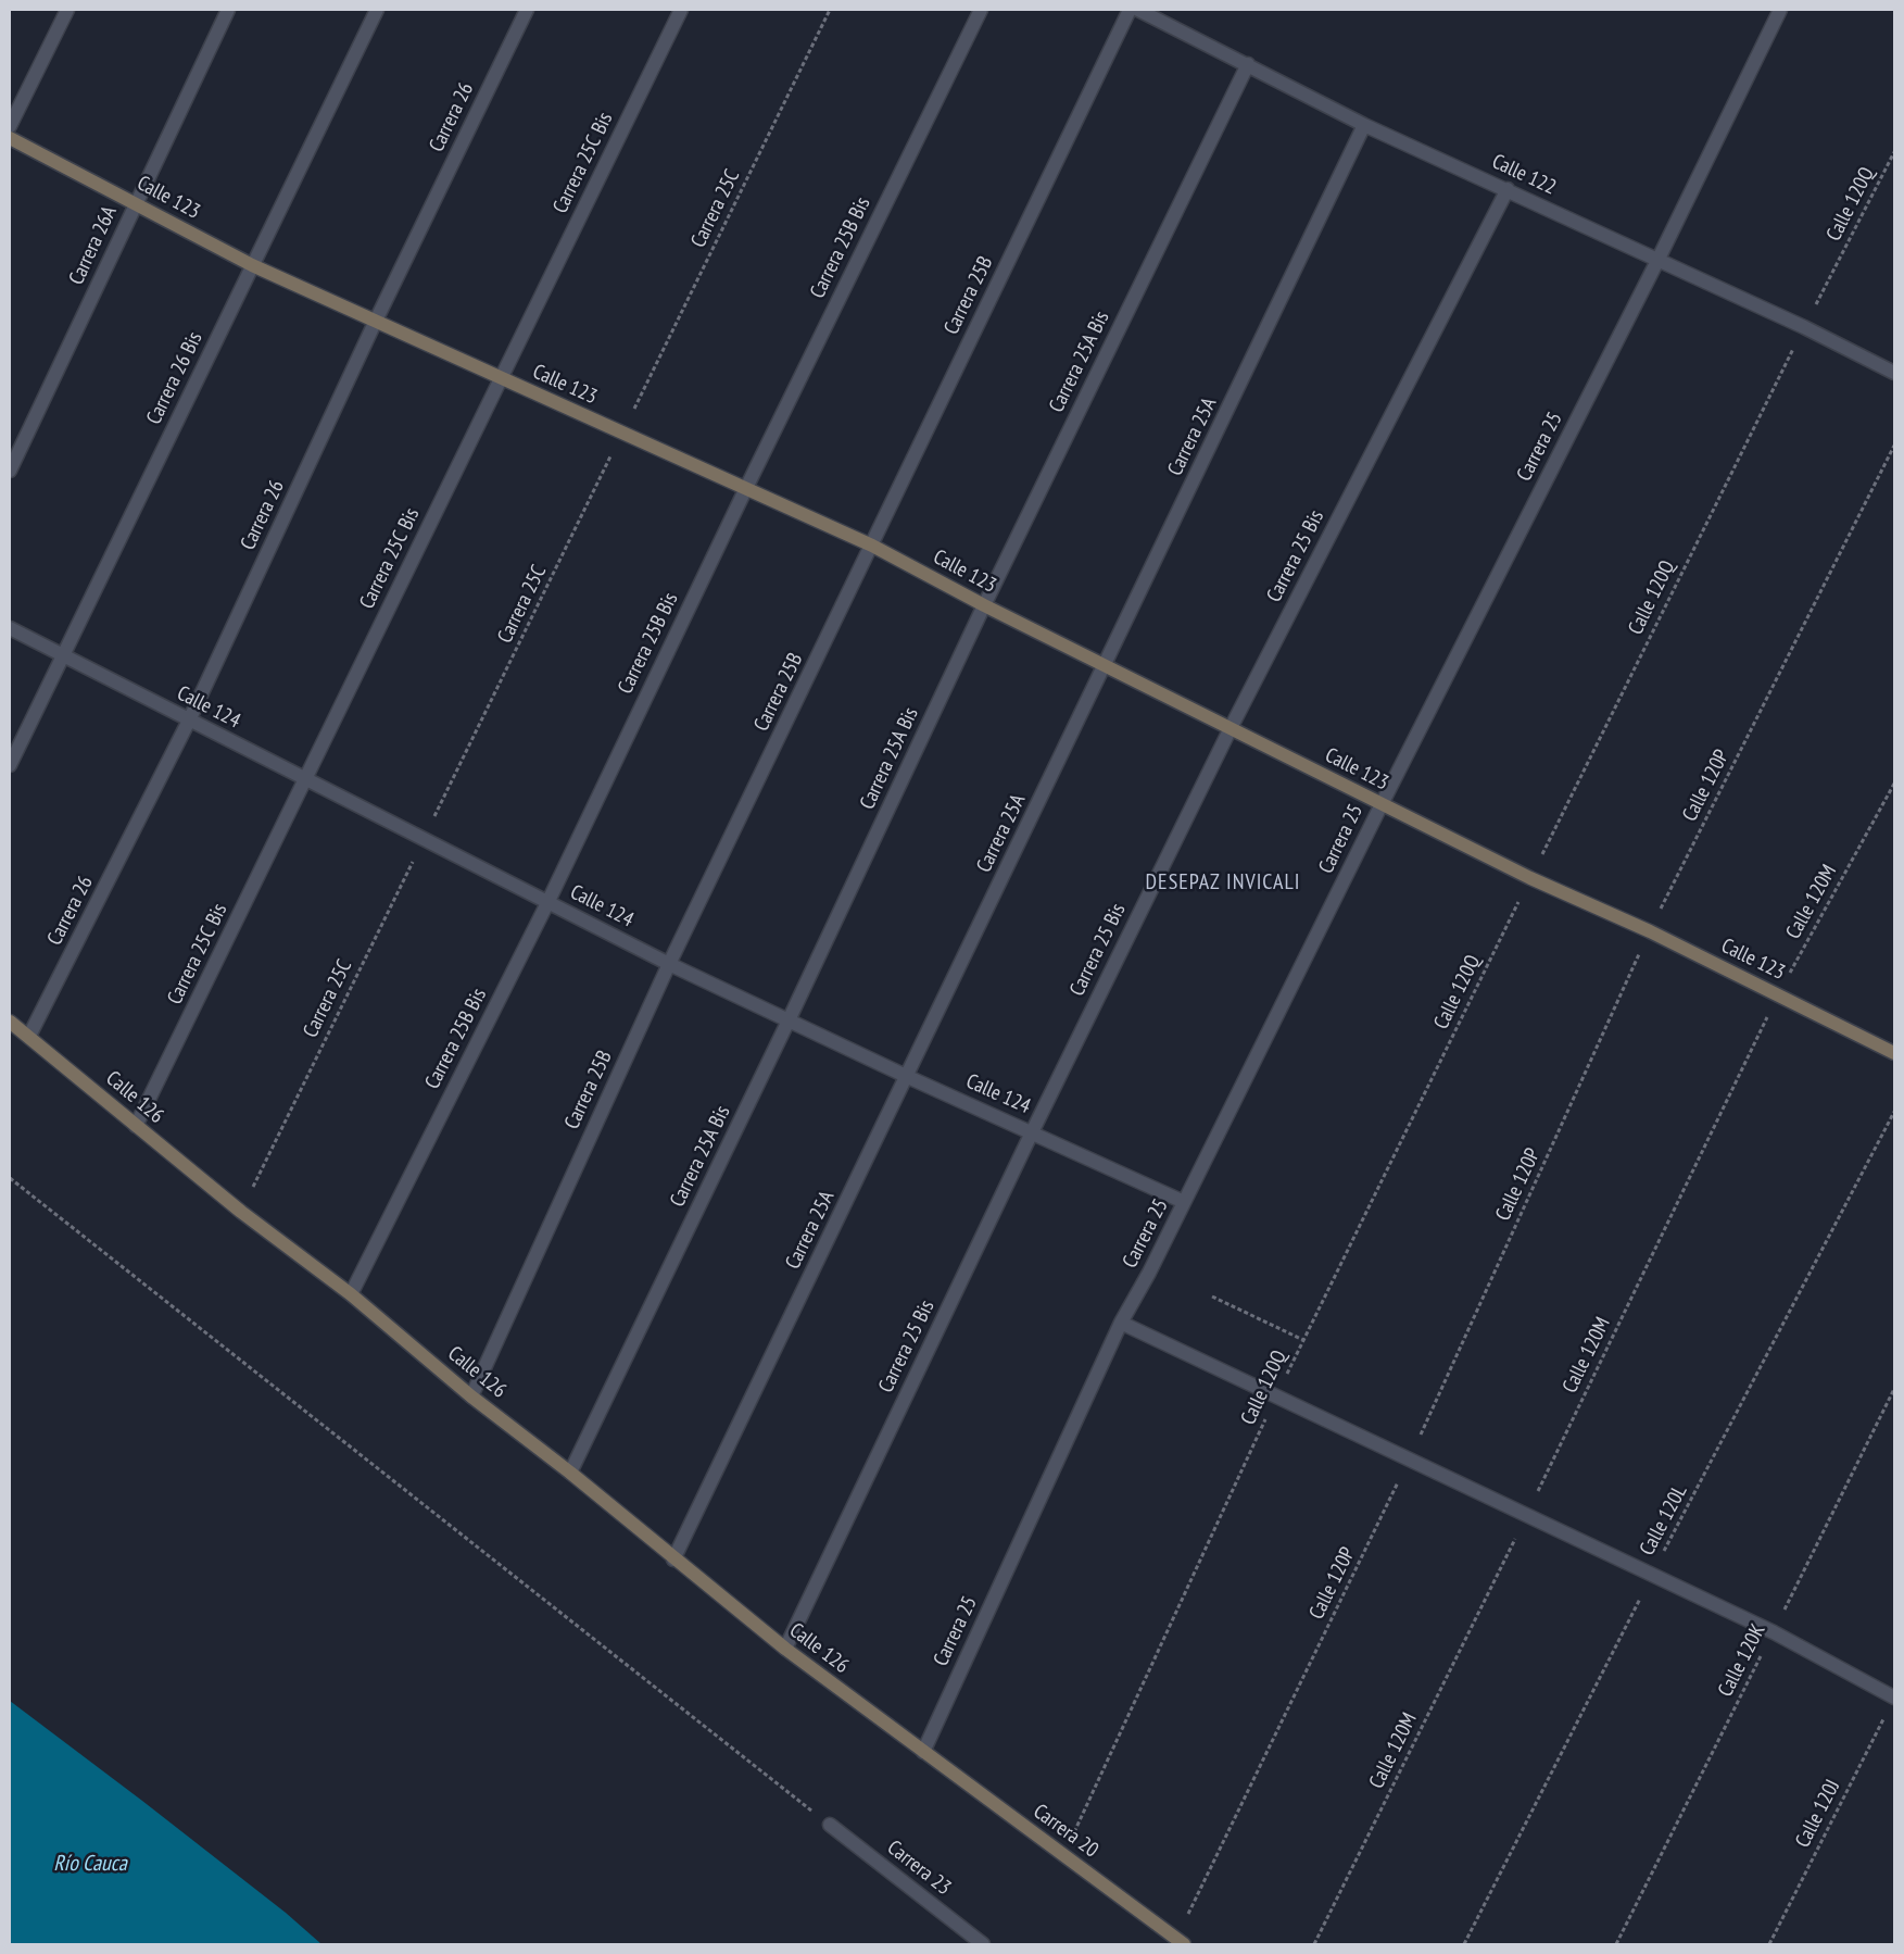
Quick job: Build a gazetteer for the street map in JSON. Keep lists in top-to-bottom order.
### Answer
{
  "streets": {
    "street": [
      "Carrera 26",
      "Carrera 25C Bis",
      "Calle 122",
      "Calle 123",
      "Carrera 26A",
      "Carrera 25B Bis",
      "Carrera 25B",
      "Carrera 25A Bis",
      "Carrera 26 Bis",
      "Carrera 25A",
      "Carrera 25",
      "Carrera 25 Bis",
      "Calle 124",
      "Calle 126",
      "Carrera 20",
      "Carrera 23"
    ],
    "path": [
      "Calle 120Q",
      "Carrera 25C",
      "Calle 120P",
      "Calle 120M",
      "Calle 120L",
      "Calle 120K",
      "Calle 120J"
    ]
  },
  "crossings": [
    ["Carrera 26", "Calle 123"],
    ["Carrera 26", "Calle 124"],
    ["Carrera 26", "Calle 126"],
    ["Carrera 25C Bis", "Calle 123"],
    ["Carrera 25C Bis", "Calle 124"],
    ["Carrera 25C Bis", "Calle 126"],
    ["Calle 122", "Calle 120Q"],
    ["Calle 122", "Carrera 25A Bis"],
    ["Calle 122", "Carrera 25A"],
    ["Calle 122", "Carrera 25"],
    ["Calle 122", "Carrera 25 Bis"],
    ["Calle 123", "Calle 120Q"],
    ["Calle 123", "Carrera 25C"],
    ["Calle 123", "Carrera 26A"],
    ["Calle 123", "Carrera 25B Bis"],
    ["Calle 123", "Carrera 25B"],
    ["Calle 123", "Carrera 25A Bis"],
    ["Calle 123", "Carrera 26 Bis"],
    ["Calle 123", "Carrera 25A"],
    ["Calle 123", "Carrera 25"],
    ["Calle 123", "Carrera 25 Bis"],
    ["Calle 123", "Calle 120P"],
    ["Calle 123", "Calle 120M"],
    ["Calle 120Q", "Carrera 20"],
    ["Carrera 25C", "Calle 124"],
    ["Carrera 25C", "Calle 126"],
    ["Carrera 25B Bis", "Calle 124"],
    ["Carrera 25B Bis", "Calle 126"],
    ["Carrera 25B", "Calle 124"],
    ["Carrera 25B", "Calle 126"],
    ["Carrera 25A Bis", "Calle 124"],
    ["Carrera 25A Bis", "Calle 126"],
    ["Carrera 26 Bis", "Calle 124"],
    ["Carrera 25A", "Calle 124"],
    ["Carrera 25A", "Calle 126"],
    ["Carrera 25", "Calle 124"],
    ["Carrera 25", "Calle 126"],
    ["Carrera 25", "Carrera 20"],
    ["Carrera 25 Bis", "Calle 124"],
    ["Carrera 25 Bis", "Calle 126"],
    ["Calle 120P", "Carrera 20"],
    ["Calle 126", "Carrera 20"]
  ],
  "districts": ["DESEPAZ INVICALI"],
  "water": ["Río Cauca"]
}
